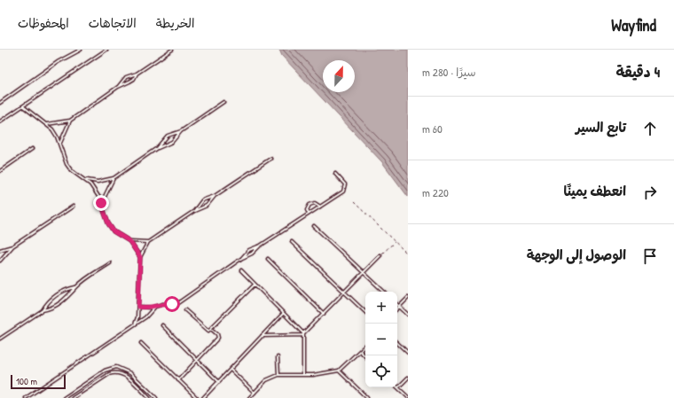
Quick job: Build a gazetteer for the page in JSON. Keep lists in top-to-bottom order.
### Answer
{
  "scale_bar": "100 m",
  "north": "top",
  "page": {
    "header": "Wayfind",
    "nav": ["الخريطة", "الاتجاهات", "المحفوظات"],
    "heading": ["4 دقيقة", "سيرًا · 280 m"],
    "list": [
      ["تابع السير", "60 m"],
      ["انعطف يمينًا", "220 m"],
      "الوصول إلى الوجهة"
    ],
    "map_buttons": ["+", "−"],
    "scale": "100 m"
  }
}
